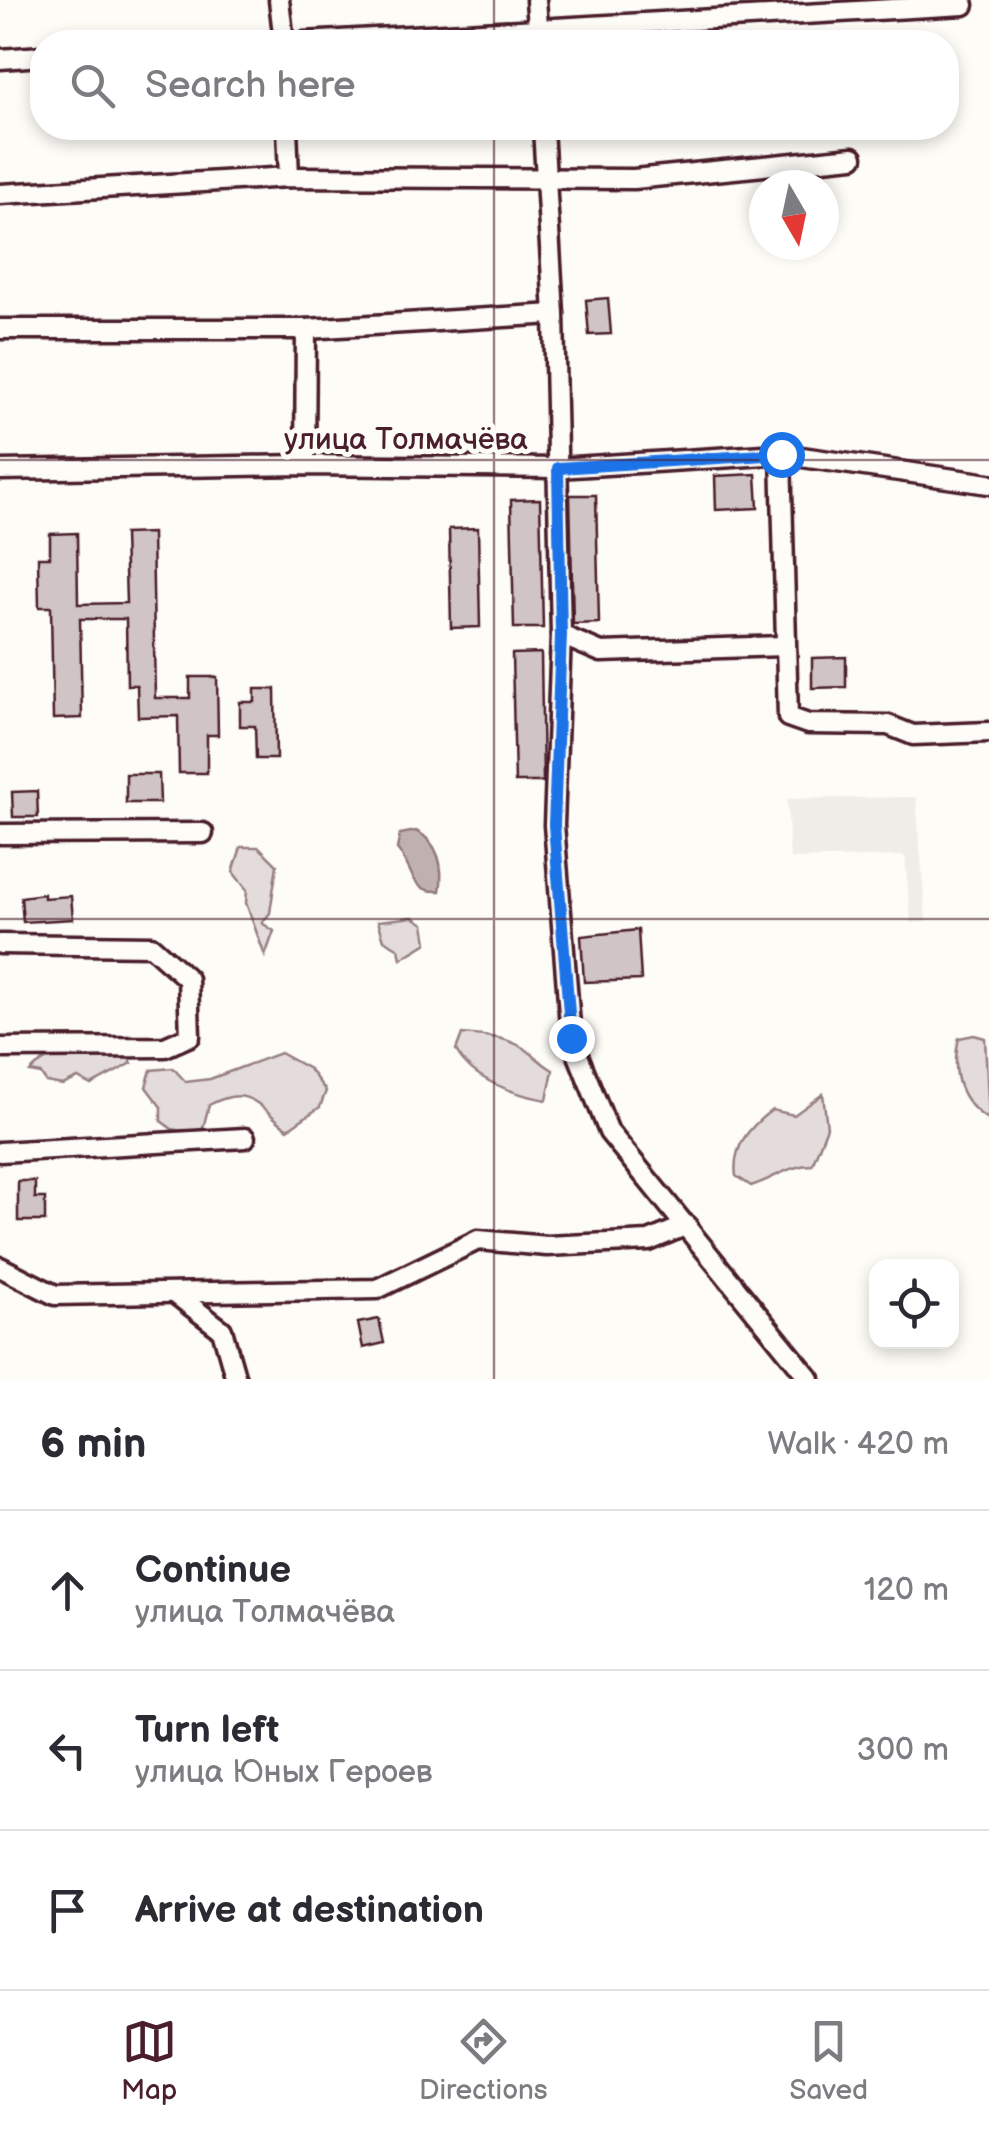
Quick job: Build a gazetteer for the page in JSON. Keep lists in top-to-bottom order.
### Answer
{
  "streets": {
    "street": ["улица Толмачёва"]
  },
  "north": "bottom",
  "page": {
    "search": "Search here",
    "heading": ["6 min", "Walk · 420 m"],
    "list": [
      ["Continue", "улица Толмачёва", "120 m"],
      ["Turn left", "улица Юных Героев", "300 m"],
      "Arrive at destination"
    ],
    "nav": ["Map", "Directions", "Saved"]
  }
}
